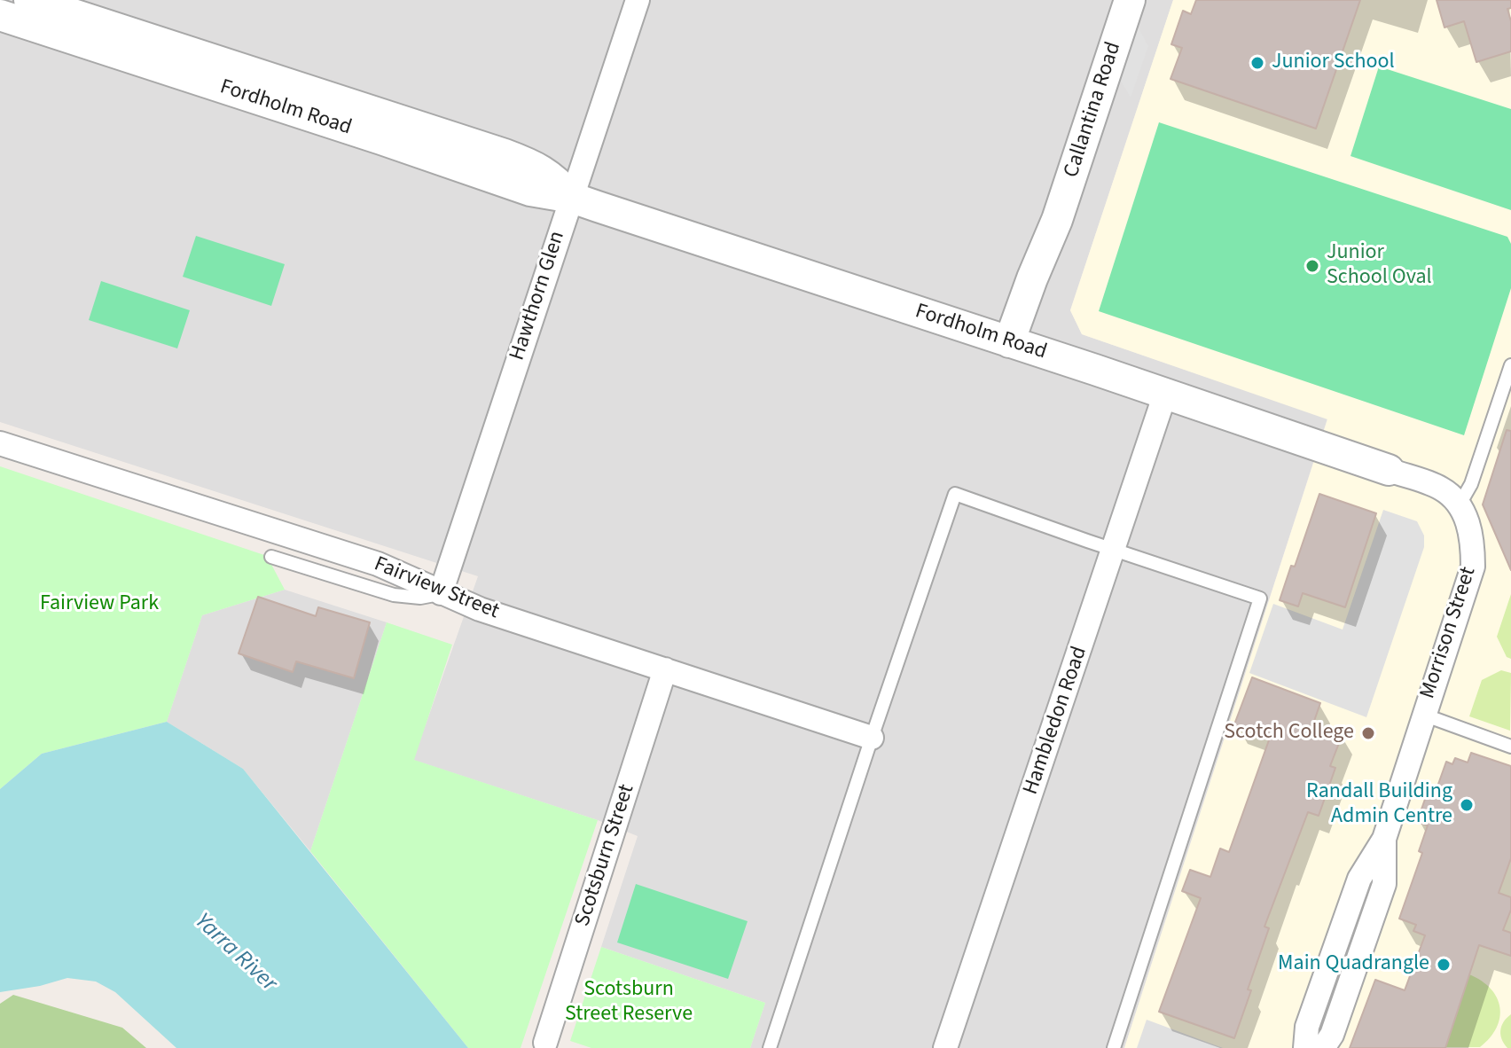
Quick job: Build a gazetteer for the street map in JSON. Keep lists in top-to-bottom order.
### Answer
{
  "streets": {
    "street": [
      "Fordholm Road",
      "Callantina Road",
      "Hawthorn Glen",
      "Fairview Street",
      "Morrison Street",
      "Hambledon Road",
      "Scotsburn Street"
    ]
  },
  "crossings": [
    ["Fordholm Road", "Callantina Road"],
    ["Fordholm Road", "Hawthorn Glen"],
    ["Fordholm Road", "Hambledon Road"],
    ["Hawthorn Glen", "Fairview Street"],
    ["Fairview Street", "Scotsburn Street"]
  ],
  "water": ["Yarra River"],
  "parks": ["Fairview Park", "Scotsburn Street Reserve"],
  "places": [
    "Junior School",
    "Junior School Oval",
    "Scotch College",
    "Randall Building Admin Centre",
    "Main Quadrangle"
  ]
}
